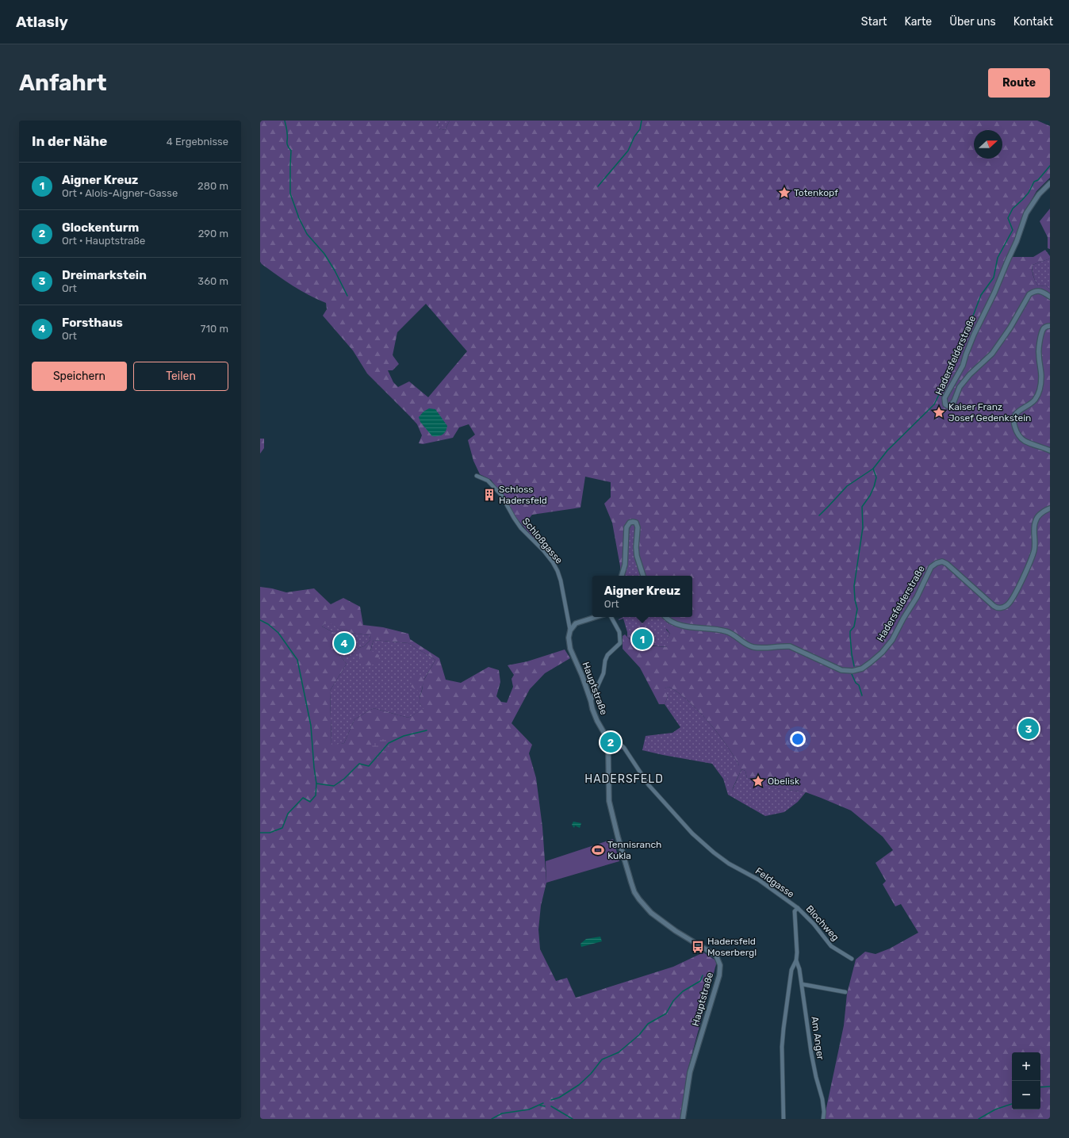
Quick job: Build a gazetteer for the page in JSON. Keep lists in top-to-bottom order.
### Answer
{
  "streets": {
    "street": [
      "Hadersfelderstraße",
      "Schloßgasse",
      "Hauptstraße",
      "Feldgasse",
      "Blochweg",
      "Am Anger"
    ]
  },
  "crossings": [
    ["Schloßgasse", "Hauptstraße"],
    ["Hauptstraße", "Feldgasse"],
    ["Feldgasse", "Blochweg"],
    ["Feldgasse", "Am Anger"]
  ],
  "districts": ["HADERSFELD"],
  "places": {
    "place": ["Totenkopf", "Kaiser Franz Josef Gedenkstein", "Obelisk"],
    "building": ["Schloss Hadersfeld"],
    "sports": ["Tennisranch Kukla"],
    "bus stop": ["Hadersfeld Moserbergl"]
  },
  "north": "right",
  "page": {
    "header": "Atlasly",
    "nav": [
      "Start",
      "Karte",
      "Über uns",
      "Kontakt"
    ],
    "buttons": [
      "Route",
      ["Speichern", "Teilen"]
    ],
    "title": "Anfahrt",
    "heading": ["In der Nähe", "4 Ergebnisse"],
    "list": [
      {
        "mark": "1",
        "name": "Aigner Kreuz",
        "note": "Ort · Alois-Aigner-Gasse",
        "value": "280 m"
      },
      {
        "mark": "2",
        "name": "Glockenturm",
        "note": "Ort · Hauptstraße",
        "value": "290 m"
      },
      {
        "mark": "3",
        "name": "Dreimarkstein",
        "note": "Ort",
        "value": "360 m"
      },
      {
        "mark": "4",
        "name": "Forsthaus",
        "note": "Ort",
        "value": "710 m"
      }
    ],
    "popup": ["Aigner Kreuz", "Ort"],
    "pins": [
      "1",
      "4",
      "3",
      "2"
    ],
    "map_buttons": ["+", "−"]
  }
}
